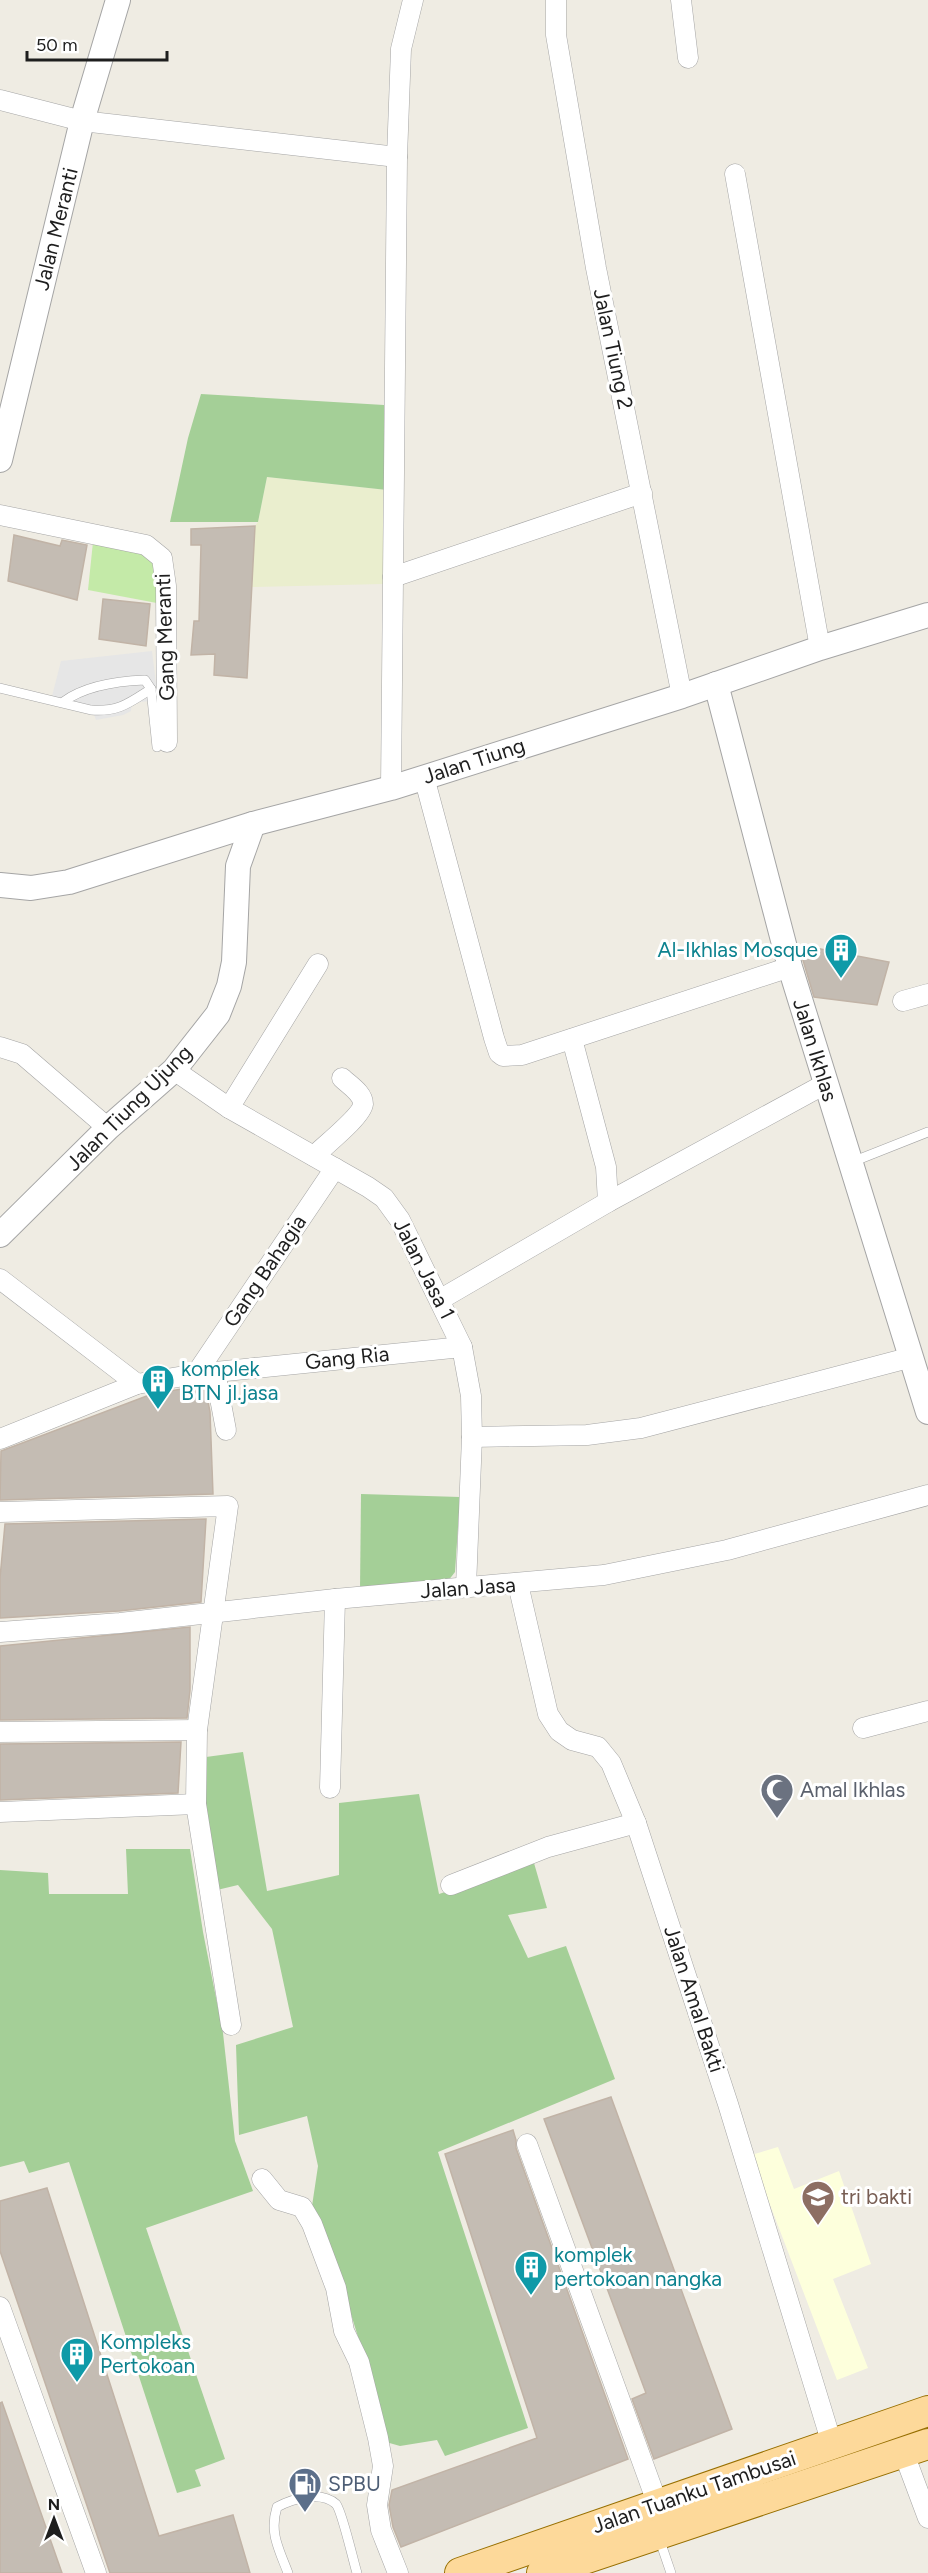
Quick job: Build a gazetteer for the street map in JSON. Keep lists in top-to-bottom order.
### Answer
{
  "streets": {
    "main road": ["Jalan Tuanku Tambusai"],
    "street": [
      "Jalan Meranti",
      "Jalan Tiung 2",
      "Gang Meranti",
      "Jalan Tiung",
      "Jalan Ikhlas",
      "Jalan Tiung Ujung",
      "Jalan Jasa 1",
      "Gang Bahagia",
      "Gang Ria",
      "Jalan Jasa",
      "Jalan Amal Bakti"
    ]
  },
  "crossings": [
    ["Jalan Tiung 2", "Jalan Tiung"],
    ["Jalan Tiung", "Jalan Ikhlas"],
    ["Jalan Tiung", "Jalan Tiung Ujung"],
    ["Jalan Tiung Ujung", "Jalan Jasa 1"],
    ["Jalan Jasa 1", "Gang Bahagia"],
    ["Jalan Jasa 1", "Gang Ria"],
    ["Jalan Jasa 1", "Jalan Jasa"],
    ["Gang Bahagia", "Gang Ria"],
    ["Jalan Jasa", "Jalan Amal Bakti"],
    ["Jalan Amal Bakti", "Jalan Tuanku Tambusai"]
  ],
  "places": {
    "building": [
      "Al-Ikhlas Mosque",
      "komplek BTN jl.jasa",
      "komplek pertokoan nangka",
      "Kompleks Pertokoan"
    ],
    "mosque": ["Amal Ikhlas"],
    "school or university": ["tri bakti"],
    "fuel station": ["SPBU"]
  },
  "scale_bar": "50 m",
  "north": "top"
}
